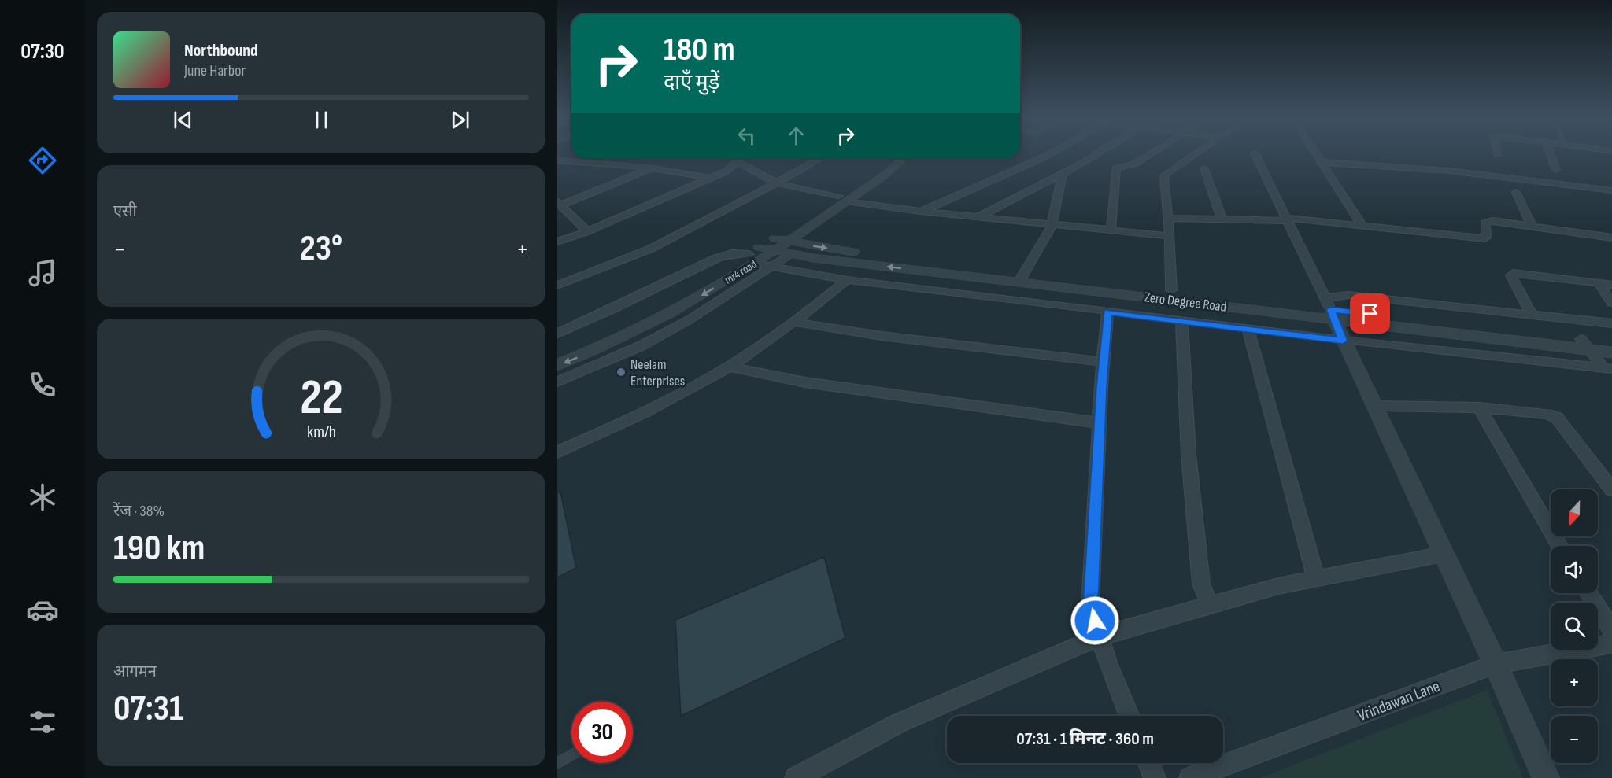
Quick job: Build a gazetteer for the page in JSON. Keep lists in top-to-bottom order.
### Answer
{
  "streets": {
    "street": ["mr4 road", "Zero Degree Road", "Vrindawan Lane"]
  },
  "crossings": [
    ["mr4 road", "Zero Degree Road"]
  ],
  "places": ["Neelam Enterprises"],
  "north": "bottom",
  "page": {
    "tabs": "07:30",
    "turn": ["180 m", "दाएँ मुड़ें"],
    "song": ["Northbound", "June Harbor"],
    "tile": [
      "एसी",
      ["रेंज · 38%", "190 km"],
      ["आगमन", "07:31"]
    ],
    "heat": ["−", "23°", "+"],
    "map_buttons": ["+", "−"],
    "limit": "30",
    "trip": "07:31 · 1 मिनट · 360 m",
    "gauge": ["22", "km/h"]
  }
}
